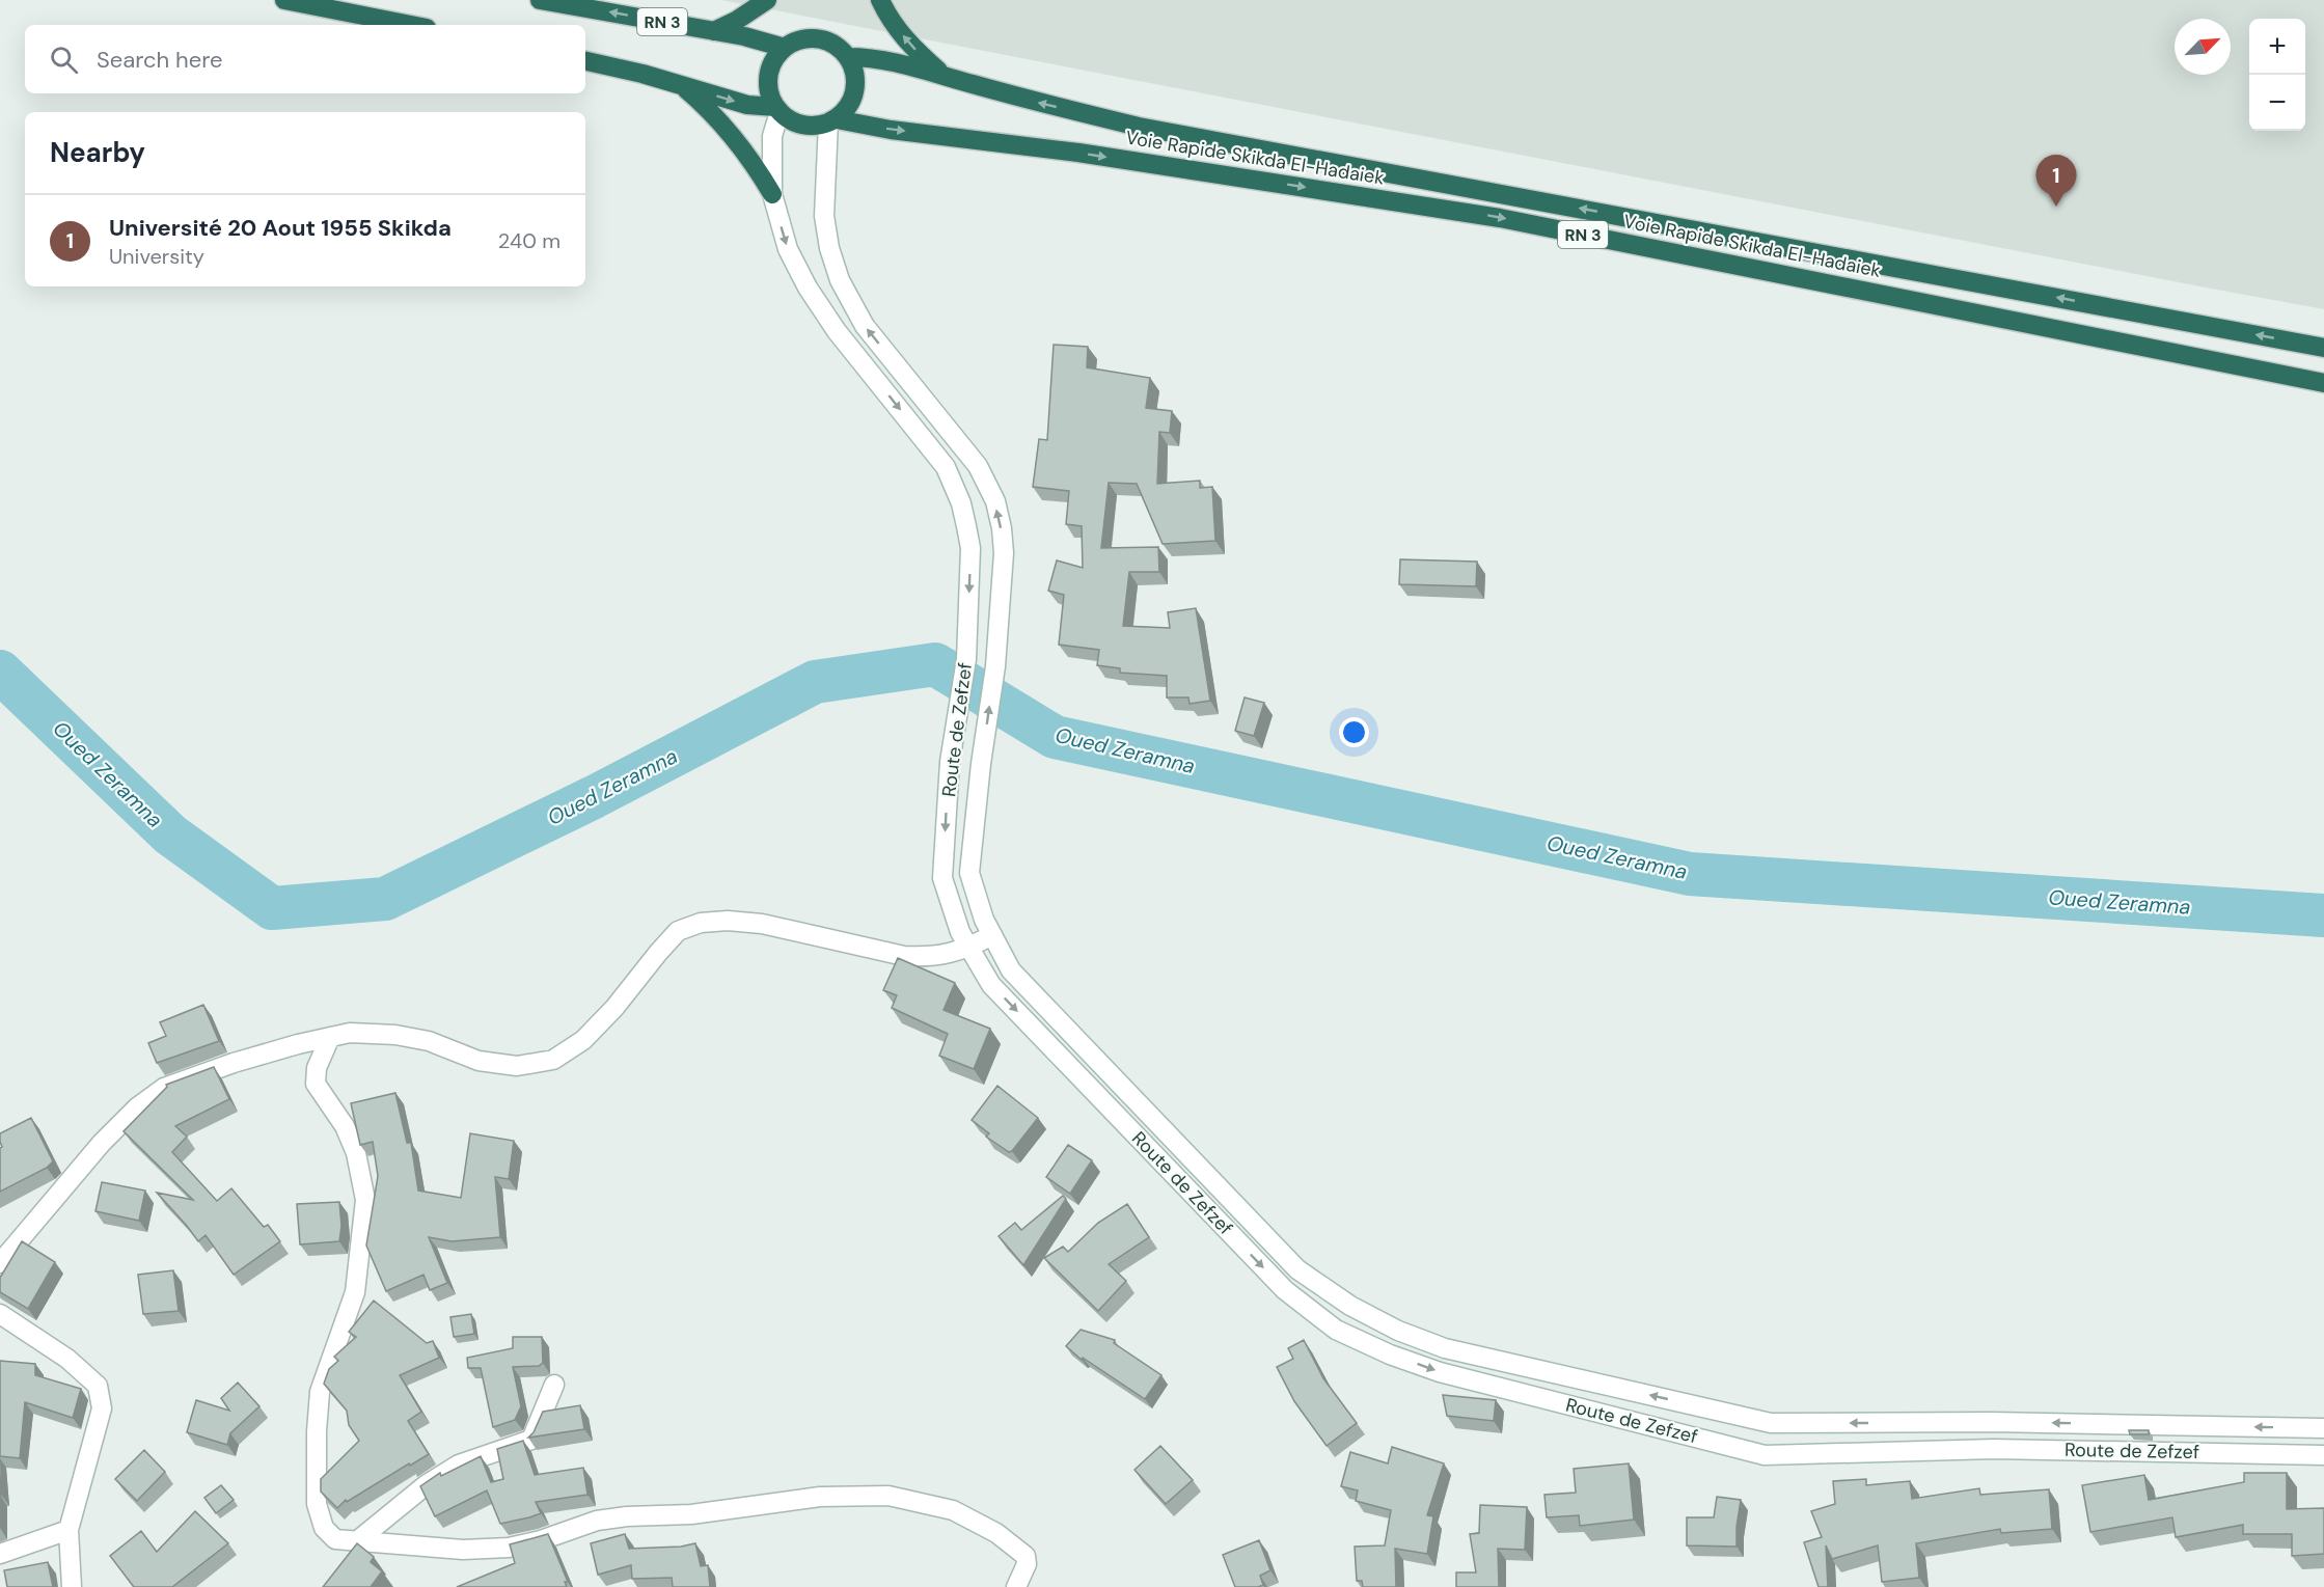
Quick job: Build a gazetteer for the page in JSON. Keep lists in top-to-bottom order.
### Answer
{
  "streets": {
    "highway": ["RN 3", "Voie Rapide Skikda El-Hadaiek"],
    "main road": ["Route de Zefzef"]
  },
  "crossings": [
    ["RN 3", "Voie Rapide Skikda El-Hadaiek"],
    ["RN 3", "Route de Zefzef"],
    ["Voie Rapide Skikda El-Hadaiek", "Route de Zefzef"]
  ],
  "water": ["Oued Zeramna"],
  "north": "top right",
  "page": {
    "map_buttons": ["+", "−"],
    "search": "Search here",
    "heading": "Nearby",
    "pins": "1",
    "list": [
      {
        "mark": "1",
        "name": "Université 20 Aout 1955 Skikda",
        "note": "University",
        "value": "240 m"
      }
    ]
  }
}
